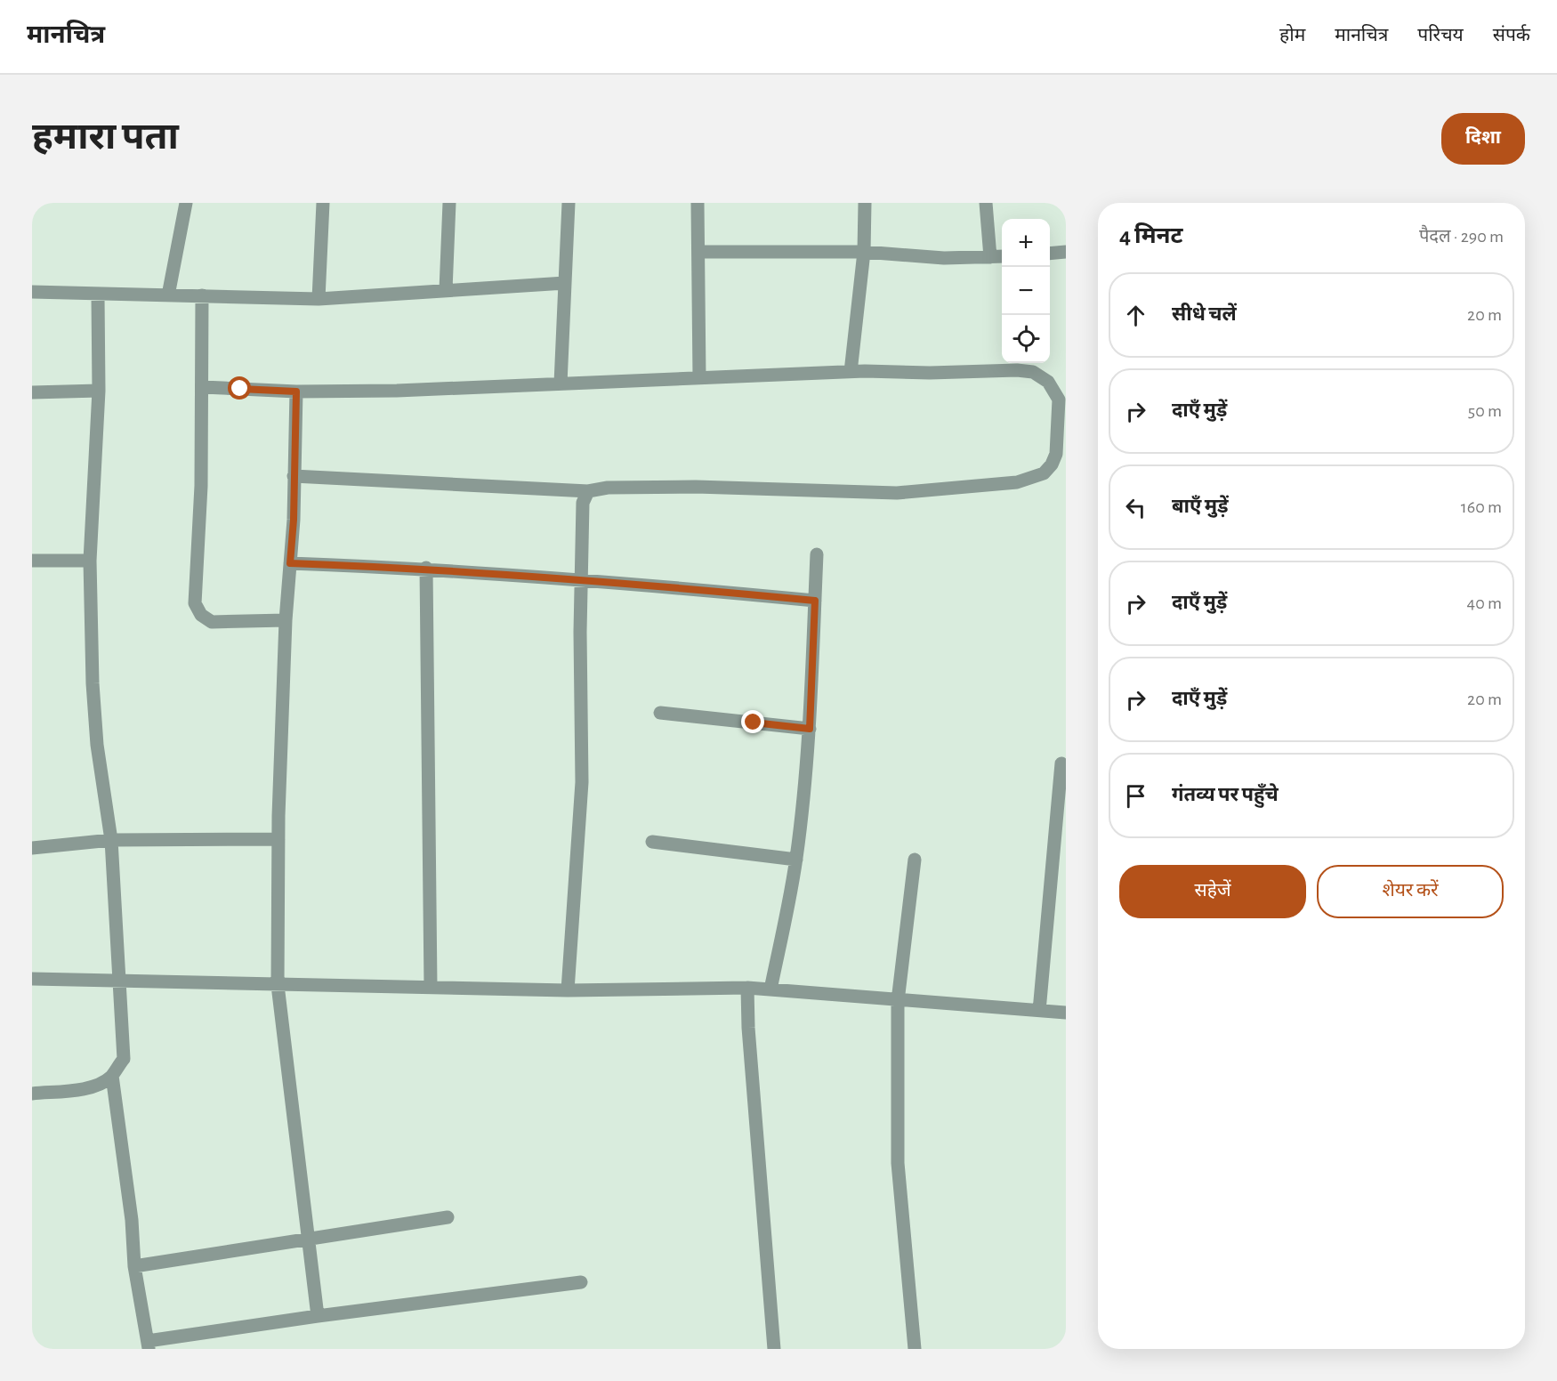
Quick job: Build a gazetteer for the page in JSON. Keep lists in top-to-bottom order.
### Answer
{
  "page": {
    "header": "मानचित्र",
    "nav": [
      "होम",
      "मानचित्र",
      "परिचय",
      "संपर्क"
    ],
    "buttons": [
      "दिशा",
      ["सहेजें", "शेयर करें"]
    ],
    "title": "हमारा पता",
    "heading": ["4 मिनट", "पैदल · 290 m"],
    "map_buttons": ["+", "−"],
    "list": [
      ["सीधे चलें", "20 m"],
      ["दाएँ मुड़ें", "50 m"],
      ["बाएँ मुड़ें", "160 m"],
      ["दाएँ मुड़ें", "40 m"],
      ["दाएँ मुड़ें", "20 m"],
      "गंतव्य पर पहुँचे"
    ]
  }
}
